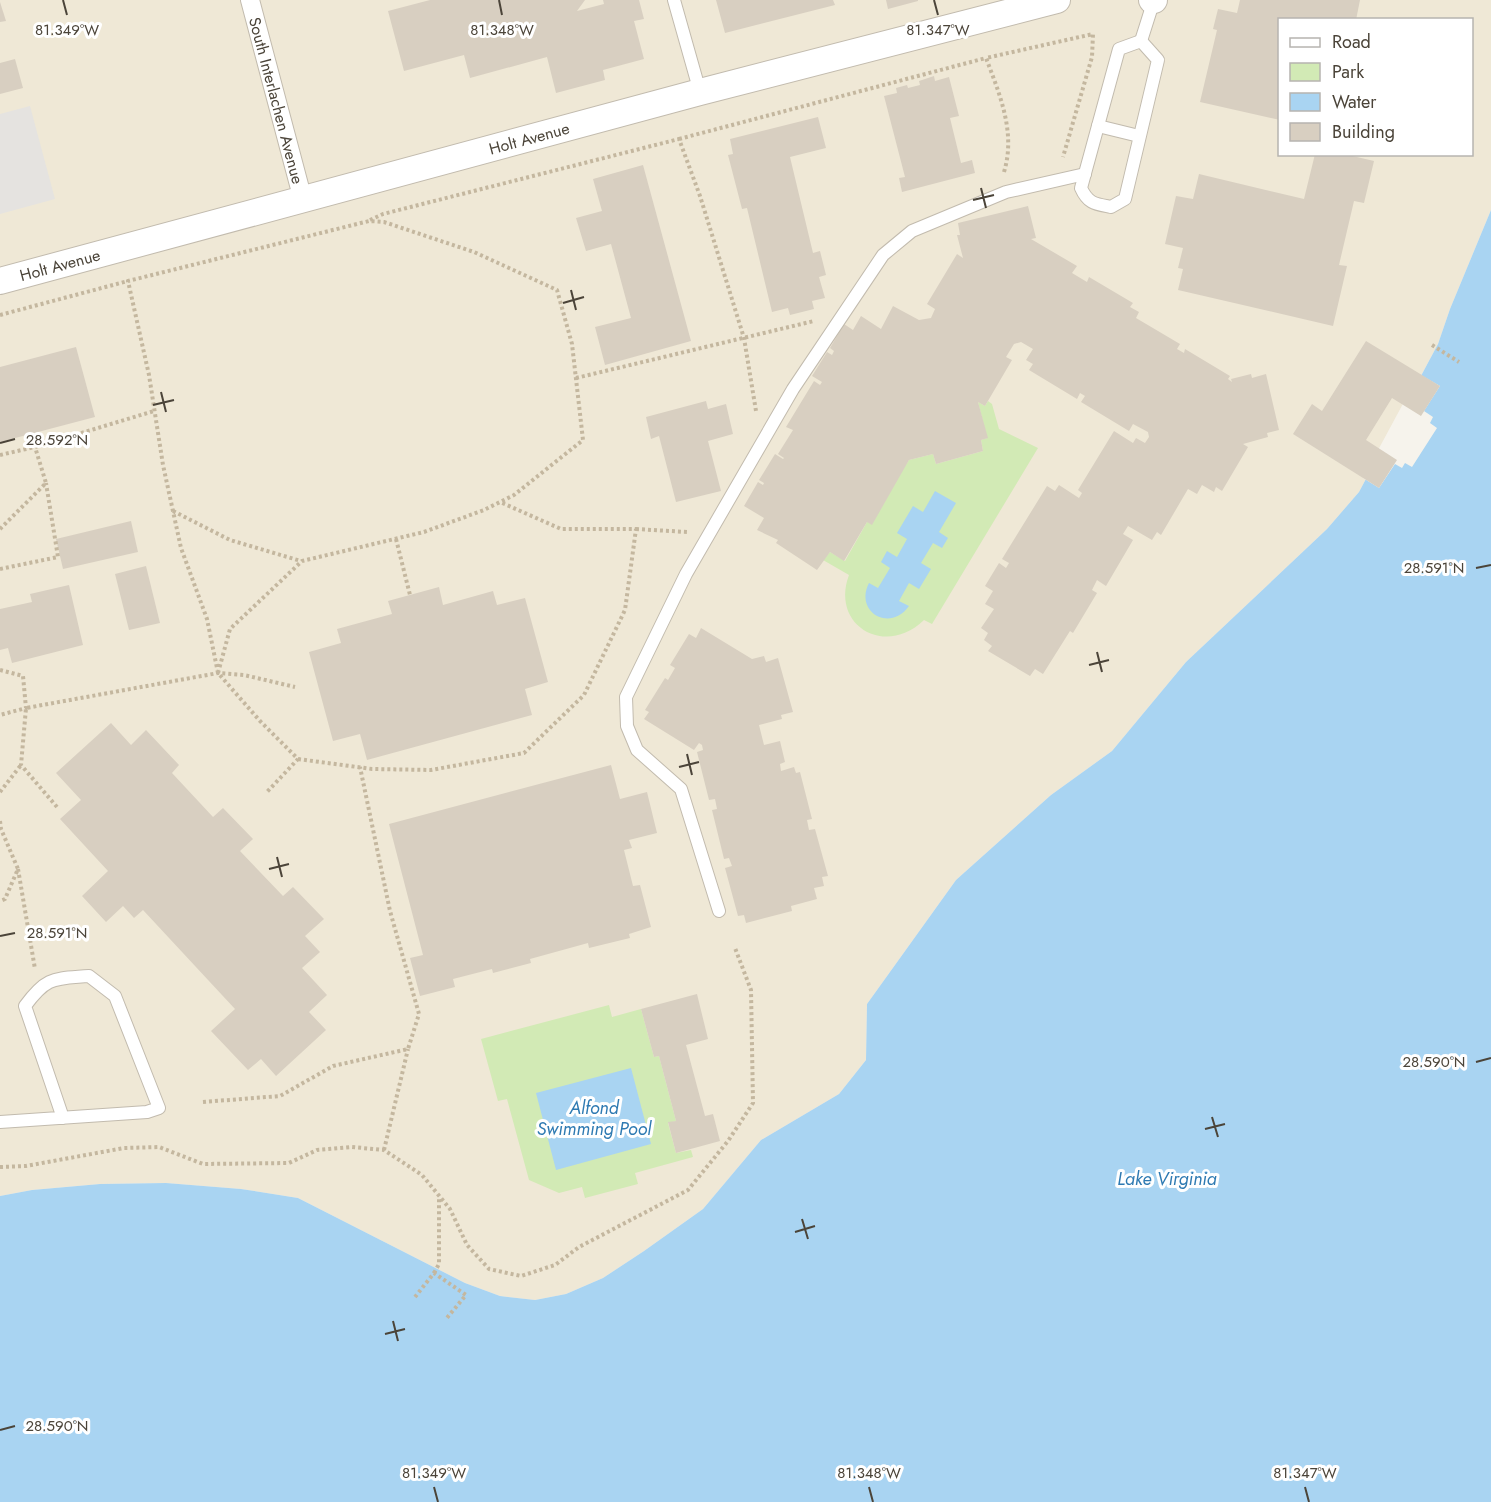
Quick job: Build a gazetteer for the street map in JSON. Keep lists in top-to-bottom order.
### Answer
{
  "streets": {
    "street": ["South Interlachen Avenue", "Holt Avenue"]
  },
  "crossings": [
    ["South Interlachen Avenue", "Holt Avenue"]
  ],
  "water": ["Alfond Swimming Pool", "Lake Virginia"],
  "legend": [
    "Road",
    "Park",
    "Water",
    "Building"
  ],
  "coordinates": [
    "81.349°W",
    "81.348°W",
    "81.347°W",
    "28.592°N",
    "28.591°N",
    "28.590°N"
  ]
}
